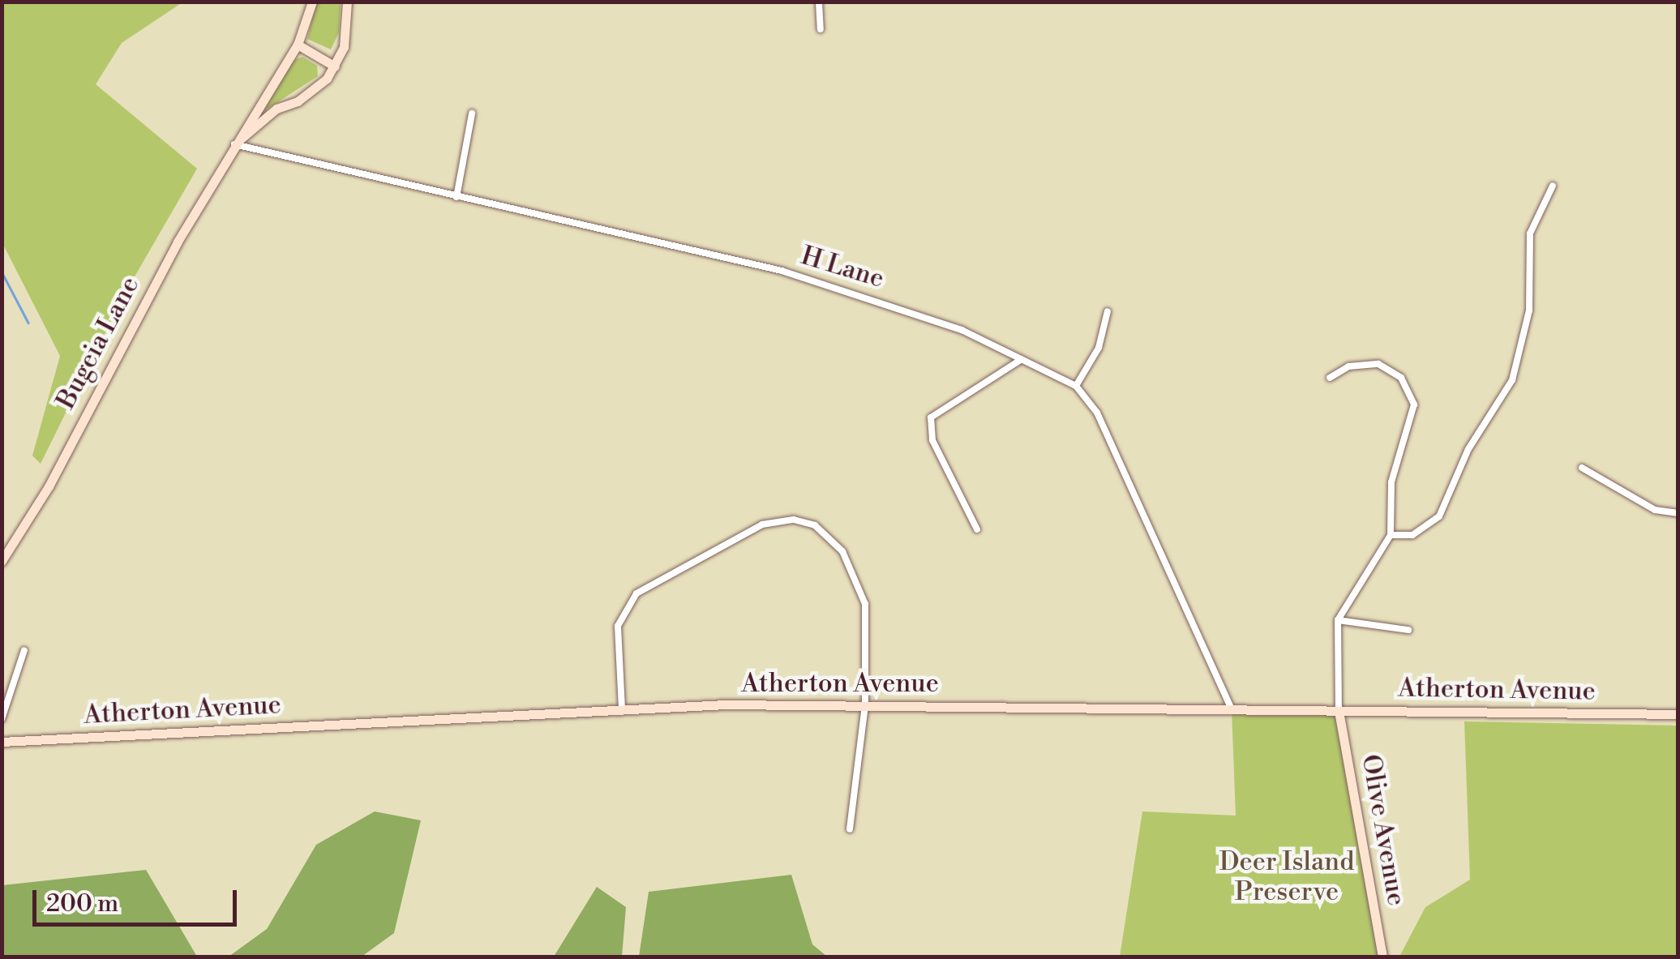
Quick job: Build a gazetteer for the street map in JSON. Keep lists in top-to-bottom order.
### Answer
{
  "streets": {
    "main road": ["Bugeia Lane", "Atherton Avenue", "Olive Avenue"],
    "street": ["H Lane"]
  },
  "crossings": [
    ["H Lane", "Bugeia Lane"],
    ["H Lane", "Atherton Avenue"],
    ["Atherton Avenue", "Olive Avenue"]
  ],
  "parks": ["Deer Island Preserve"],
  "scale_bar": "200 m"
}
